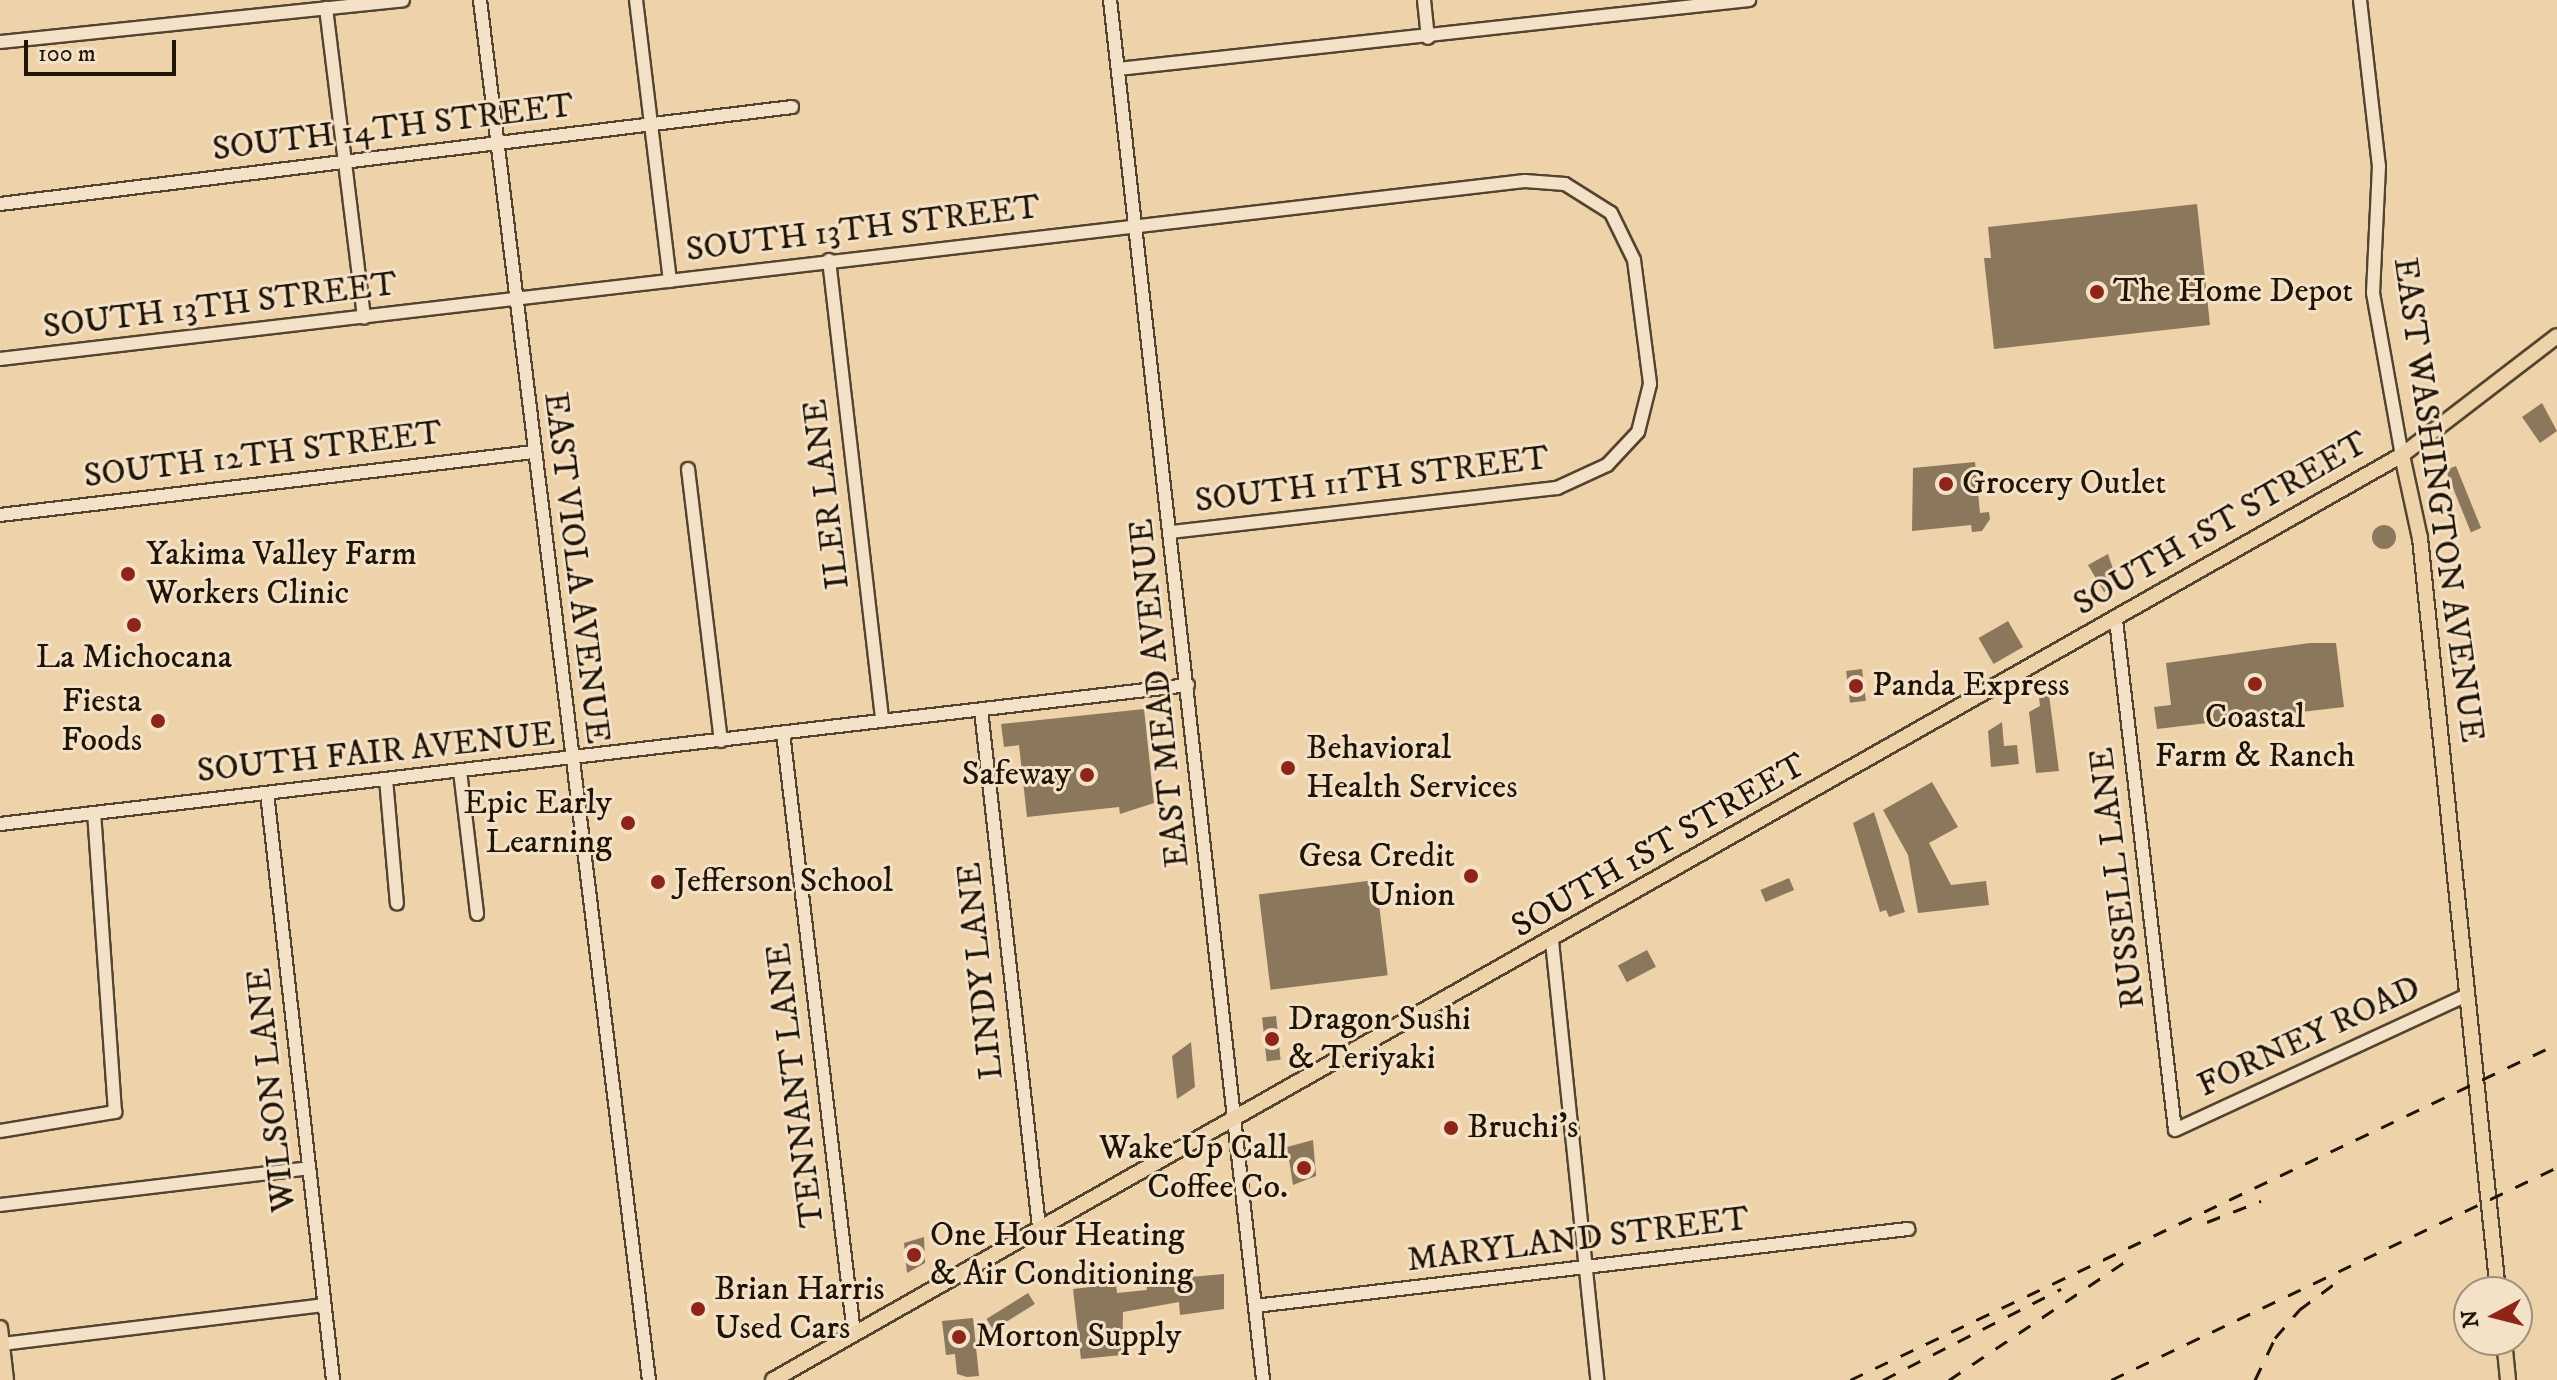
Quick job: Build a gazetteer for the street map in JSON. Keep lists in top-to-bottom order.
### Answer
{
  "streets": {
    "main road": ["EAST WASHINGTON AVENUE", "SOUTH 1ST STREET"],
    "street": [
      "SOUTH 14TH STREET",
      "SOUTH 13TH STREET",
      "SOUTH 12TH STREET",
      "SOUTH 11TH STREET",
      "ILER LANE",
      "EAST VIOLA AVENUE",
      "EAST MEAD AVENUE",
      "SOUTH FAIR AVENUE",
      "RUSSELL LANE",
      "LINDY LANE",
      "FORNEY ROAD",
      "TENNANT LANE",
      "WILSON LANE",
      "MARYLAND STREET"
    ]
  },
  "crossings": [
    ["SOUTH 14TH STREET", "EAST VIOLA AVENUE"],
    ["SOUTH 13TH STREET", "SOUTH 11TH STREET"],
    ["SOUTH 13TH STREET", "ILER LANE"],
    ["SOUTH 13TH STREET", "EAST VIOLA AVENUE"],
    ["SOUTH 13TH STREET", "EAST MEAD AVENUE"],
    ["SOUTH 12TH STREET", "EAST VIOLA AVENUE"],
    ["SOUTH 11TH STREET", "EAST MEAD AVENUE"],
    ["ILER LANE", "SOUTH FAIR AVENUE"],
    ["EAST WASHINGTON AVENUE", "SOUTH 1ST STREET"],
    ["EAST WASHINGTON AVENUE", "FORNEY ROAD"],
    ["SOUTH 1ST STREET", "EAST MEAD AVENUE"],
    ["SOUTH 1ST STREET", "RUSSELL LANE"],
    ["SOUTH 1ST STREET", "LINDY LANE"],
    ["SOUTH 1ST STREET", "TENNANT LANE"],
    ["EAST VIOLA AVENUE", "SOUTH FAIR AVENUE"],
    ["EAST MEAD AVENUE", "SOUTH FAIR AVENUE"],
    ["EAST MEAD AVENUE", "MARYLAND STREET"],
    ["SOUTH FAIR AVENUE", "LINDY LANE"],
    ["SOUTH FAIR AVENUE", "TENNANT LANE"],
    ["SOUTH FAIR AVENUE", "WILSON LANE"],
    ["RUSSELL LANE", "FORNEY ROAD"]
  ],
  "places": [
    "The Home Depot",
    "Grocery Outlet",
    "Yakima Valley Farm Workers Clinic",
    "La Michocana",
    "Coastal Farm & Ranch",
    "Panda Express",
    "Fiesta Foods",
    "Behavioral Health Services",
    "Safeway",
    "Epic Early Learning",
    "Gesa Credit Union",
    "Jefferson School",
    "Dragon Sushi & Teriyaki",
    "Bruchi's",
    "Wake Up Call Coffee Co.",
    "One Hour Heating & Air Conditioning",
    "Brian Harris Used Cars",
    "Morton Supply"
  ],
  "scale_bar": "100 m",
  "north": "left"
}
